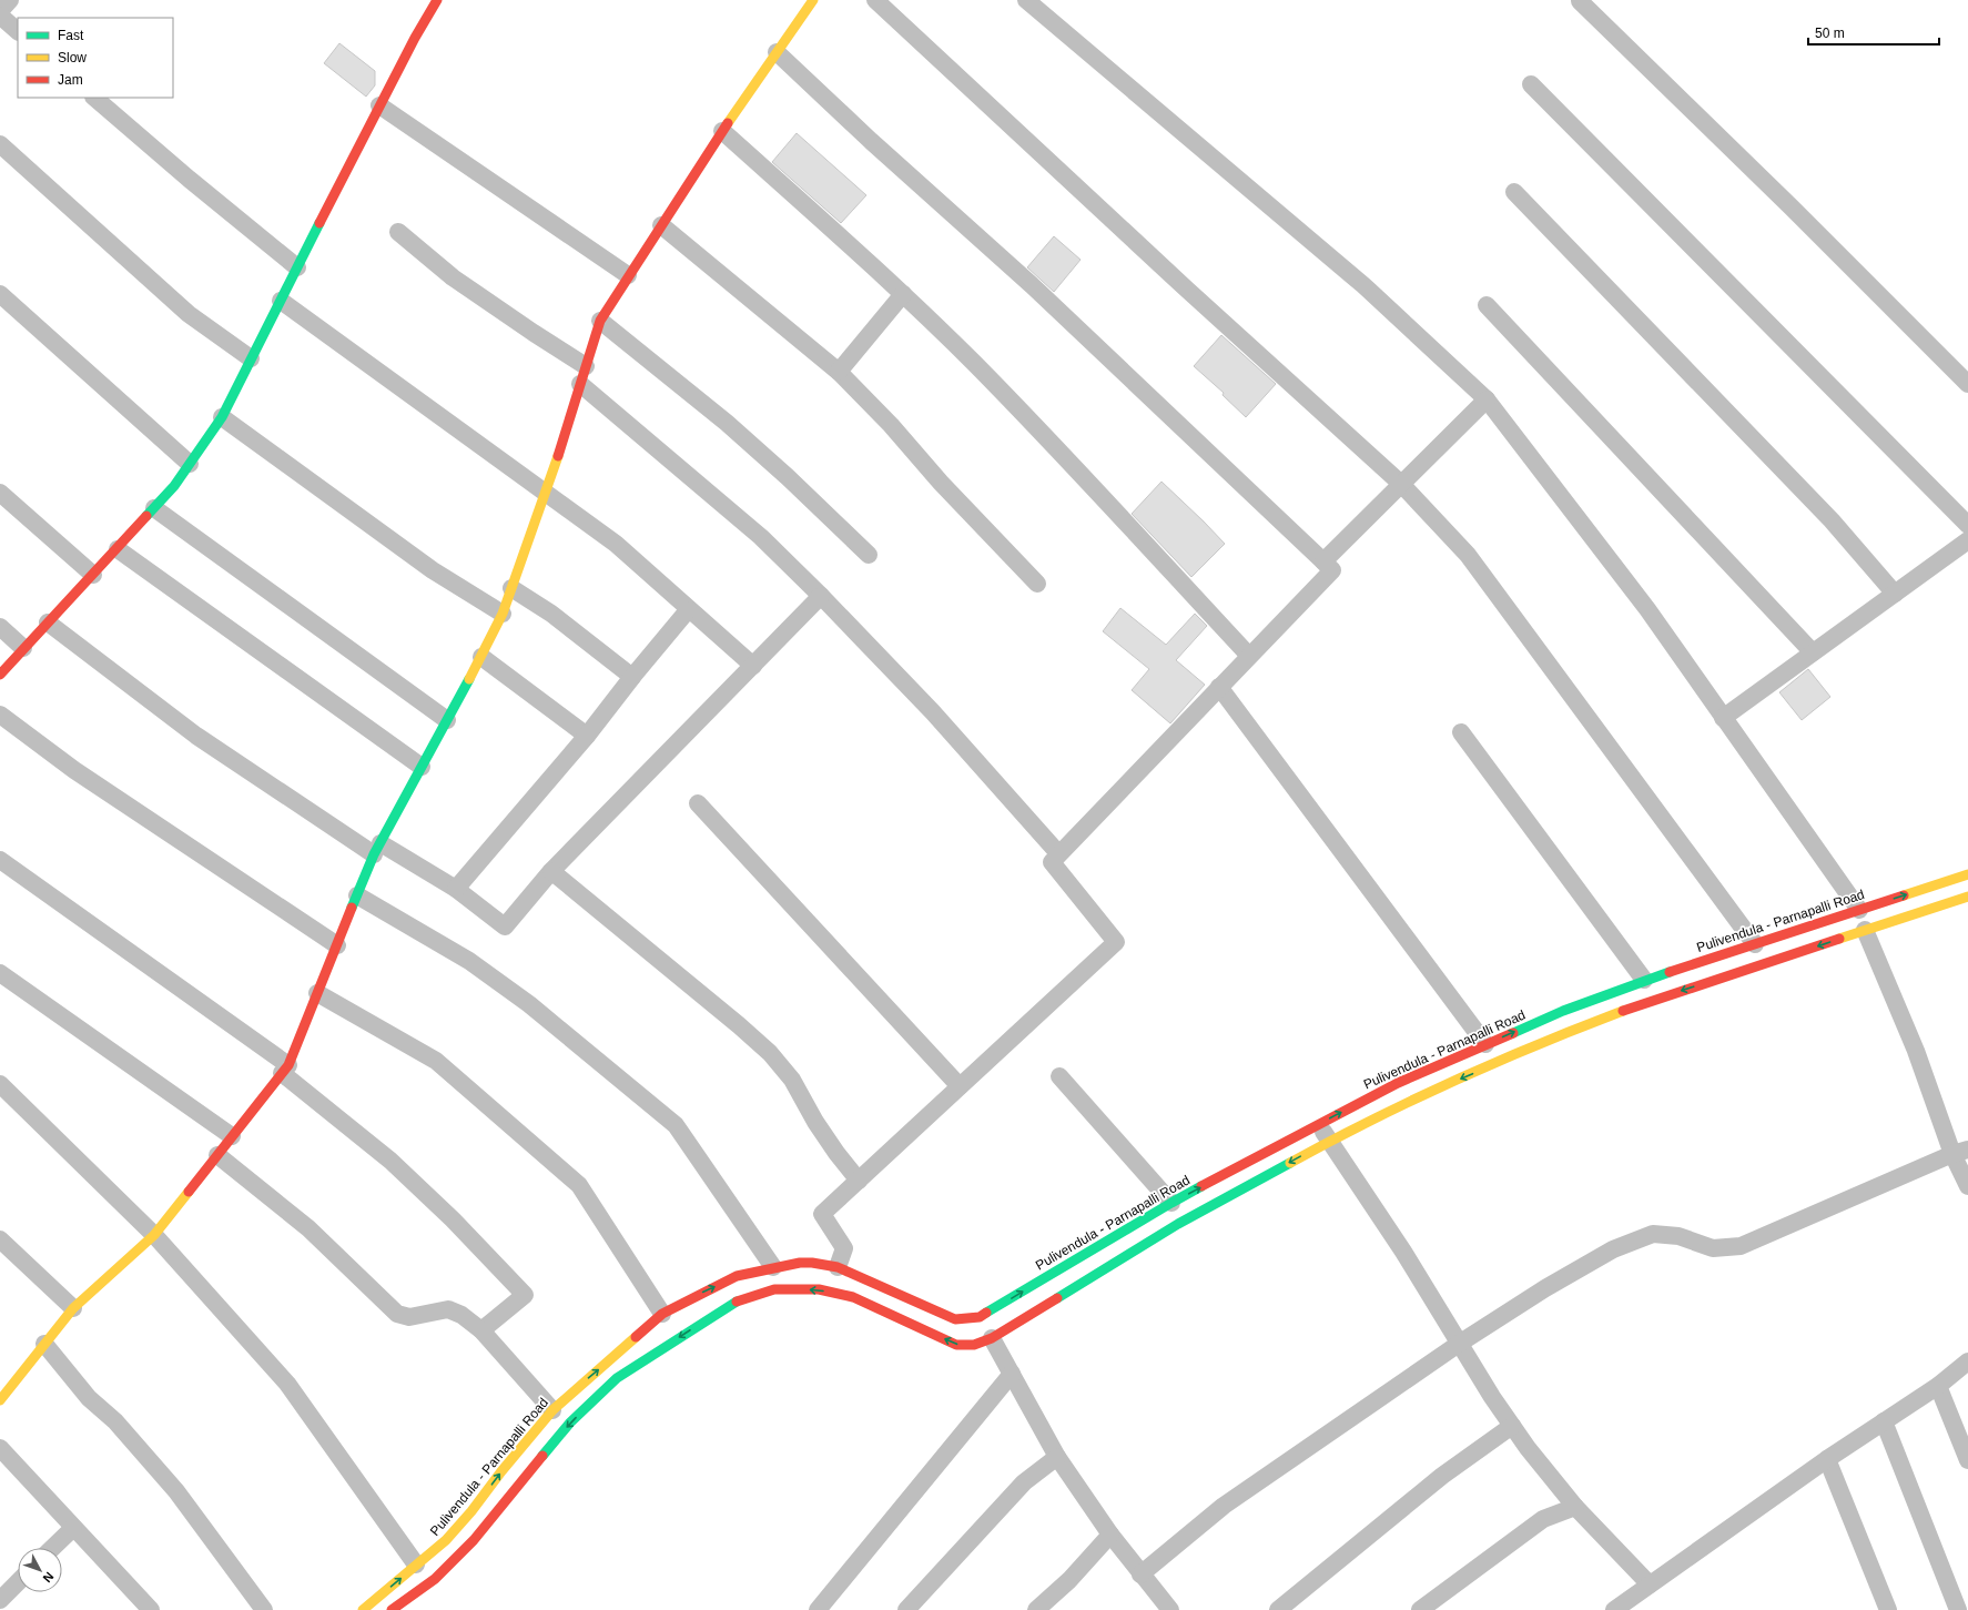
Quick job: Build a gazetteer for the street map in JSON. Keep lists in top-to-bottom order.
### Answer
{
  "streets": {
    "main road": ["Pulivendula - Parnapalli Road"]
  },
  "legend": ["Fast", "Slow", "Jam"],
  "scale_bar": "50 m",
  "north": "bottom right"
}
